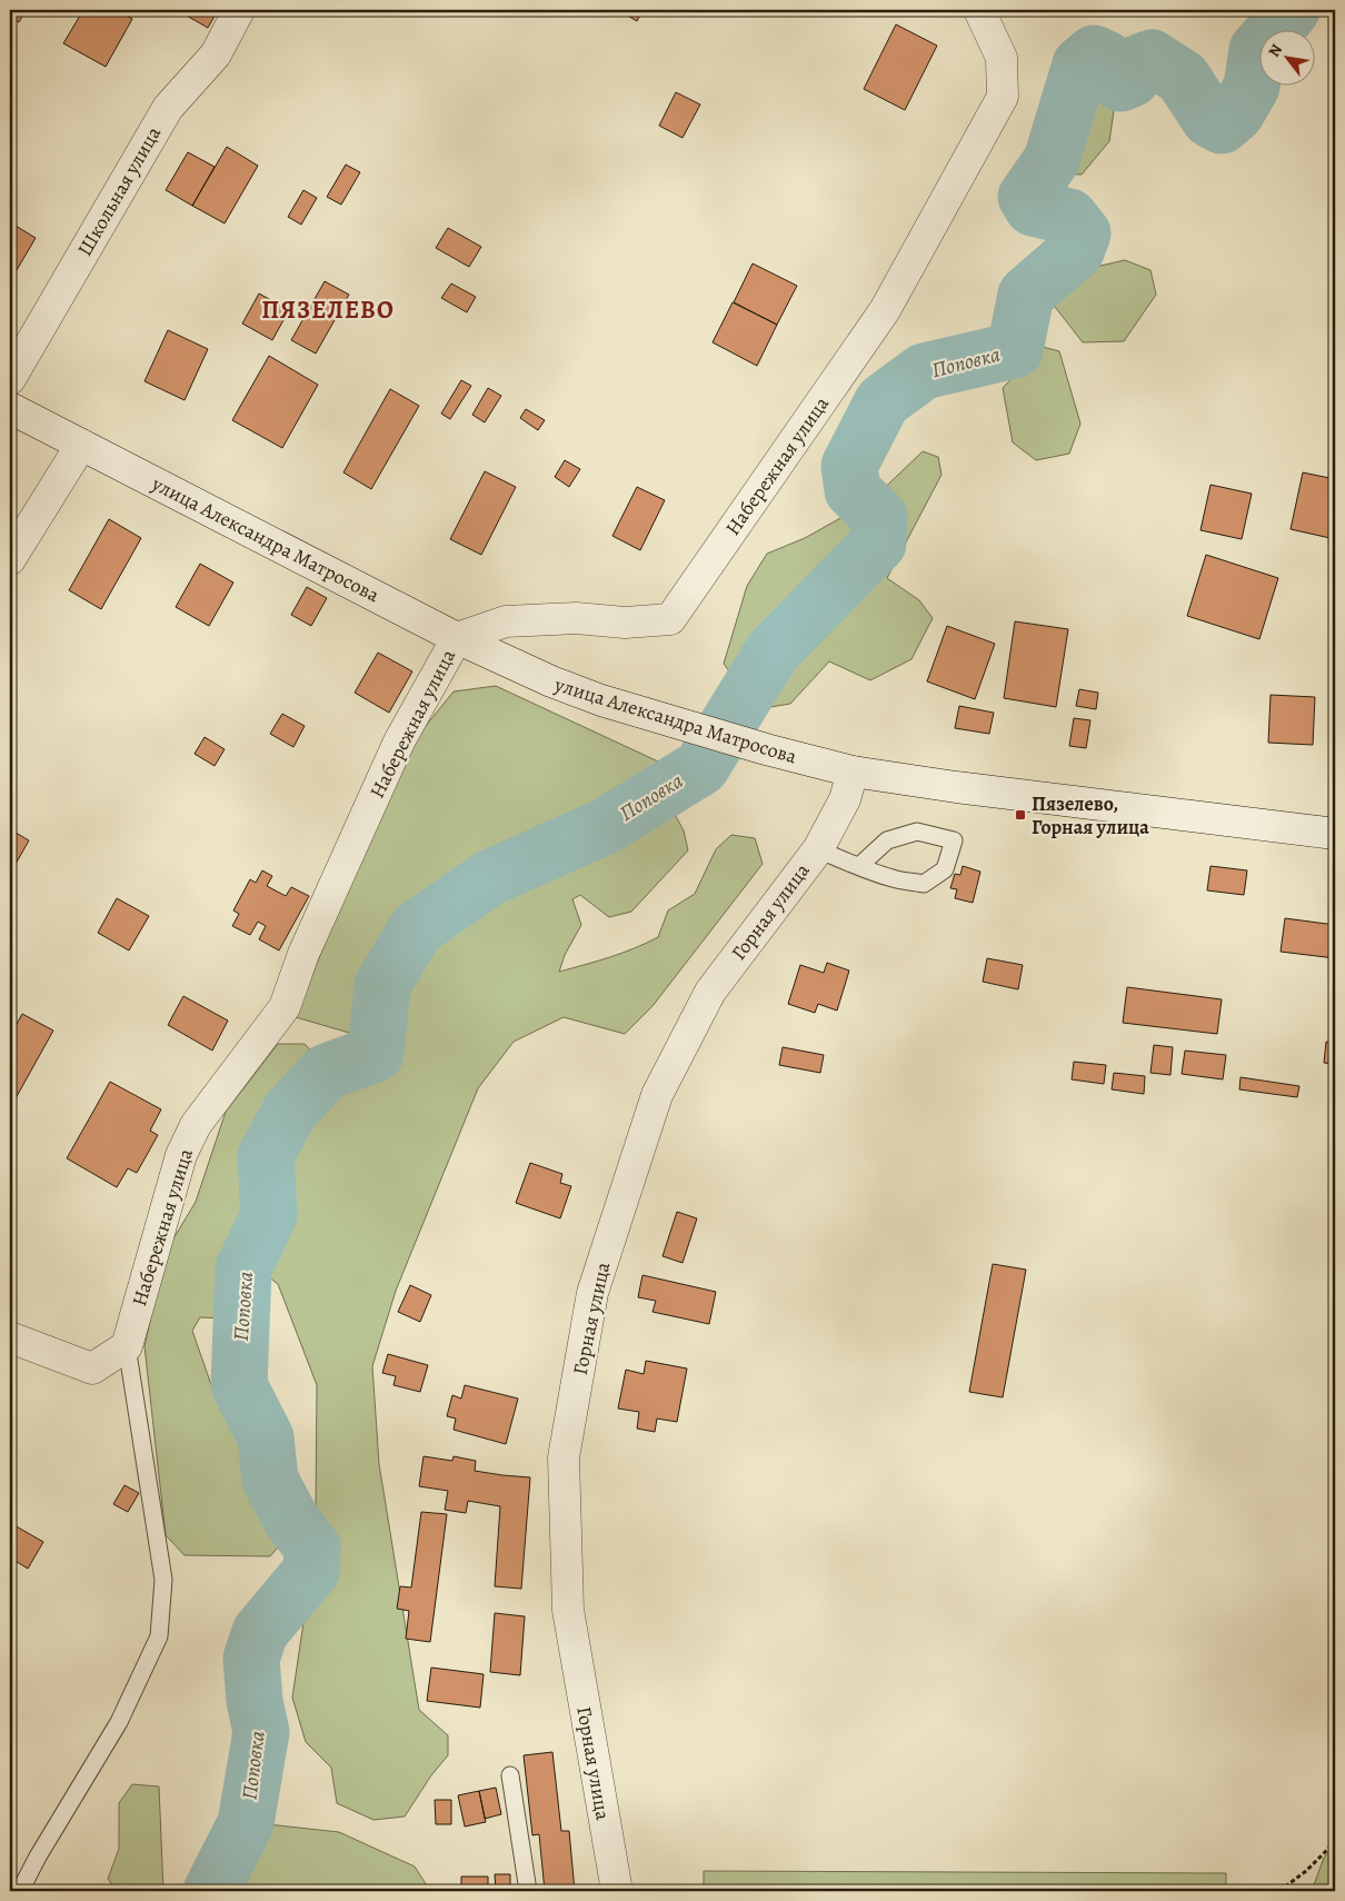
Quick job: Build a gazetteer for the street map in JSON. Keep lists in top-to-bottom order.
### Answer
{
  "streets": {
    "street": [
      "Школьная улица",
      "Набережная улица",
      "улица Александра Матросова",
      "Горная улица"
    ]
  },
  "crossings": [
    ["Набережная улица", "улица Александра Матросова"],
    ["улица Александра Матросова", "Горная улица"]
  ],
  "districts": ["ПЯЗЕЛЕВО"],
  "water": ["Поповка"],
  "places": {
    "transit": ["Пязелево, Горная улица"]
  },
  "north": "top left"
}
